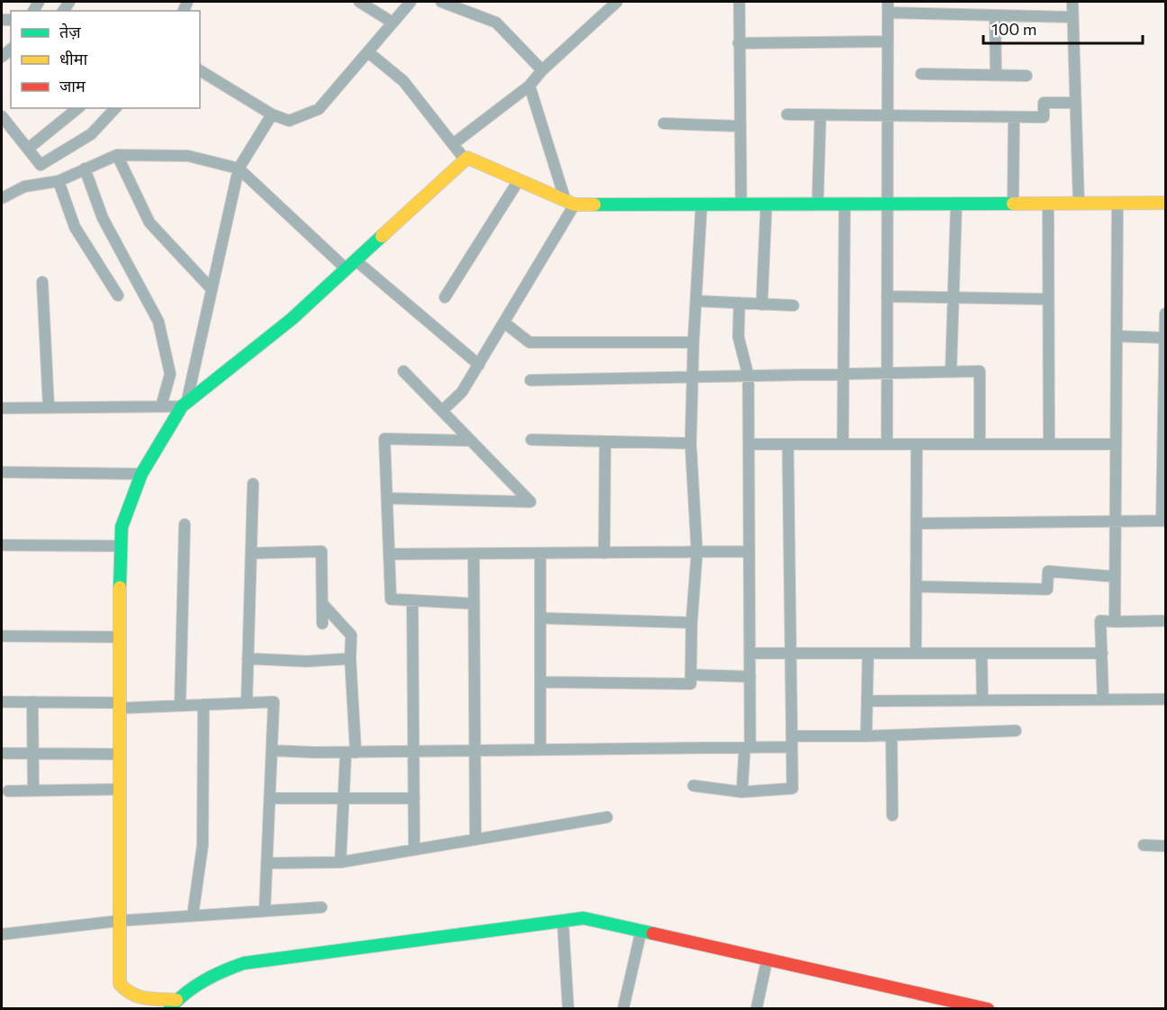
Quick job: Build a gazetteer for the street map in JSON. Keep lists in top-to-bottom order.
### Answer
{
  "legend": ["तेज़", "धीमा", "जाम"],
  "scale_bar": "100 m"
}
